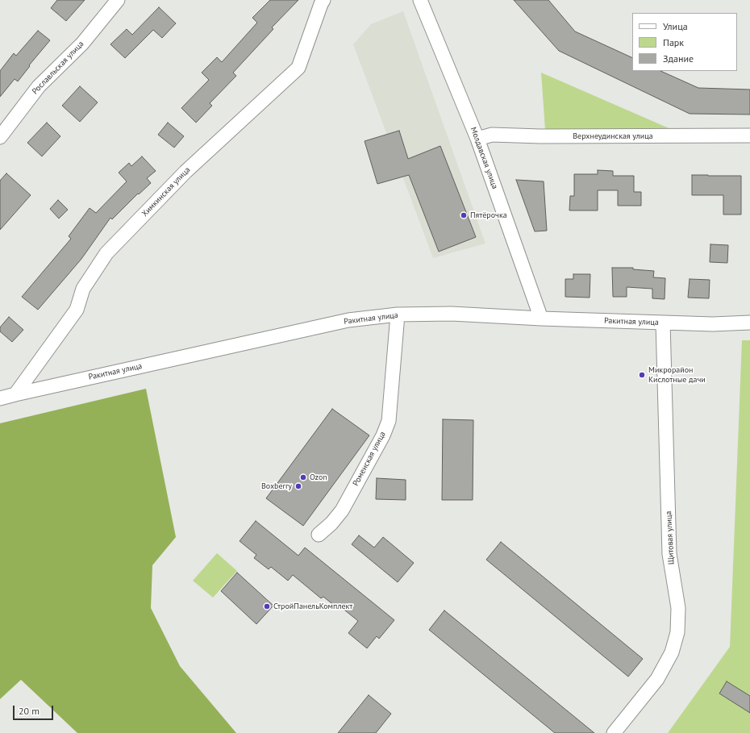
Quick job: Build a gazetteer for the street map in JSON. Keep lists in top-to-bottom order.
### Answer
{
  "streets": {
    "street": [
      "Рославльская улица",
      "Верхнеудинская улица",
      "Молдавская улица",
      "Химкинская улица",
      "Ракитная улица",
      "Роменская улица",
      "Щитовая улица"
    ]
  },
  "crossings": [
    ["Верхнеудинская улица", "Молдавская улица"],
    ["Молдавская улица", "Ракитная улица"],
    ["Химкинская улица", "Ракитная улица"],
    ["Ракитная улица", "Роменская улица"],
    ["Ракитная улица", "Щитовая улица"]
  ],
  "places": [
    "Пятёрочка",
    "Микрорайон Кислотные дачи",
    "Ozon",
    "Boxberry",
    "СтройПанельКомплект"
  ],
  "legend": ["Улица", "Парк", "Здание"],
  "scale_bar": "20 m"
}
